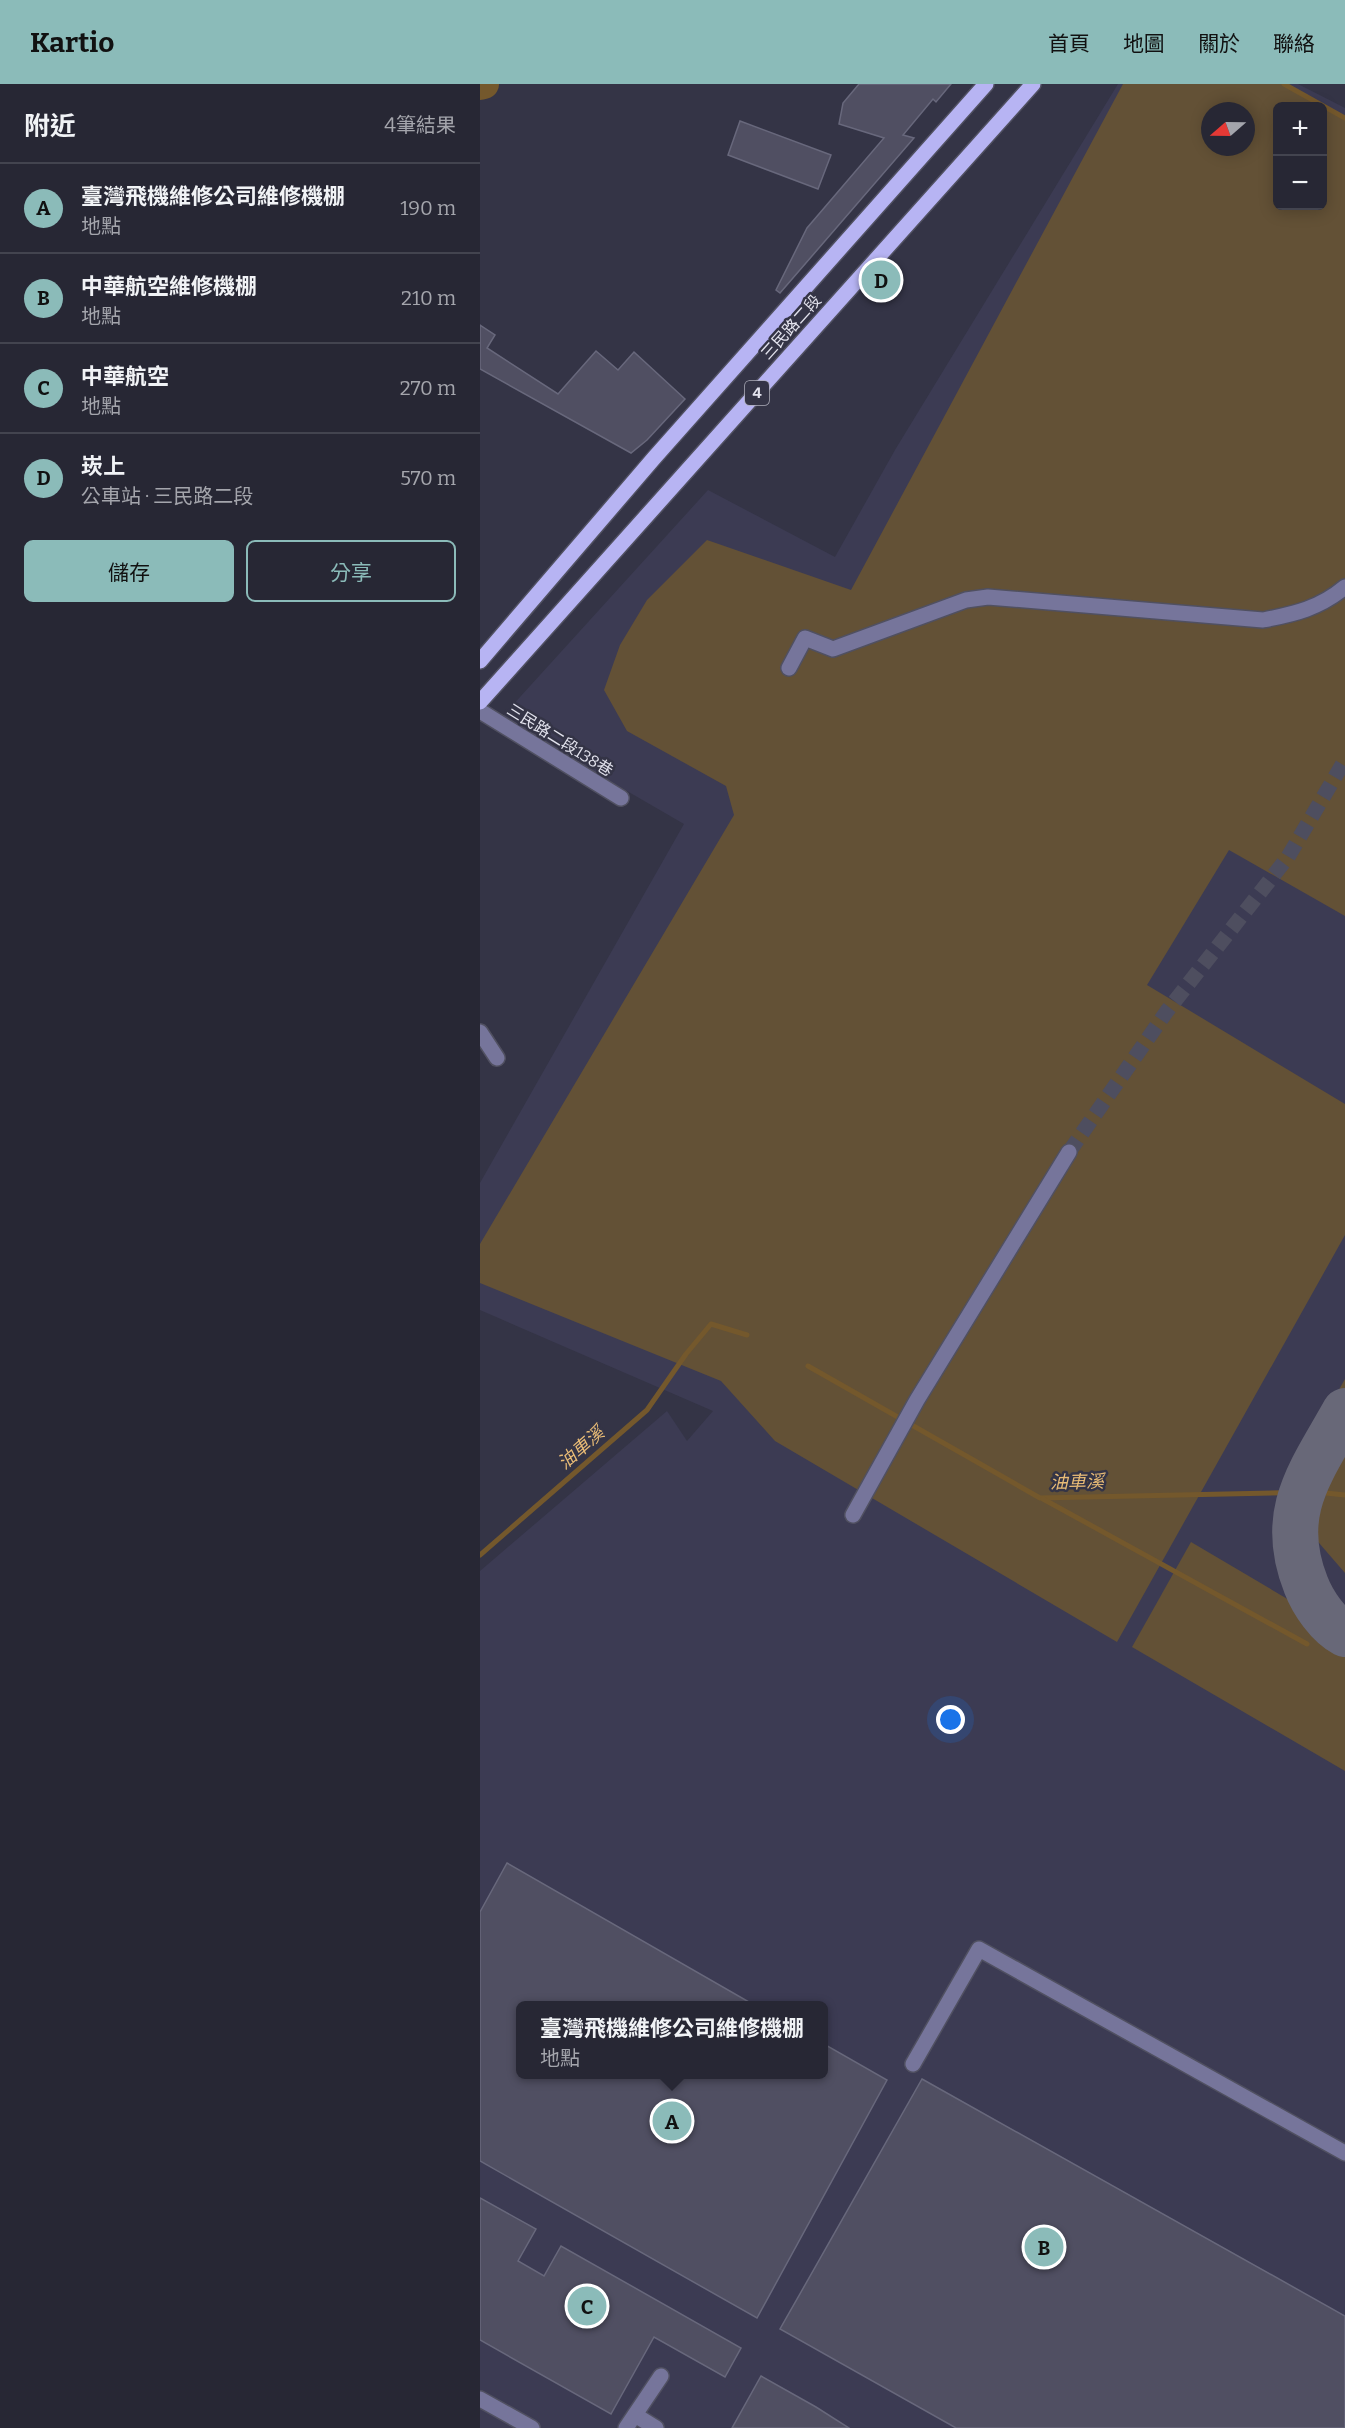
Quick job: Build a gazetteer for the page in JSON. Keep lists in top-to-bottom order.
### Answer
{
  "streets": {
    "main road": ["三民路二段", "4"],
    "street": ["三民路二段138巷"]
  },
  "water": ["油車溪"],
  "north": "left",
  "page": {
    "header": "Kartio",
    "nav": [
      "首頁",
      "地圖",
      "關於",
      "聯絡"
    ],
    "heading": ["附近", "4筆結果"],
    "map_buttons": ["+", "−"],
    "list": [
      {
        "mark": "A",
        "name": "臺灣飛機維修公司維修機棚",
        "note": "地點",
        "value": "190 m"
      },
      {
        "mark": "B",
        "name": "中華航空維修機棚",
        "note": "地點",
        "value": "210 m"
      },
      {
        "mark": "C",
        "name": "中華航空",
        "note": "地點",
        "value": "270 m"
      },
      {
        "mark": "D",
        "name": "崁上",
        "note": "公車站 · 三民路二段",
        "value": "570 m"
      }
    ],
    "pins": [
      "D",
      "A",
      "B",
      "C"
    ],
    "buttons": ["儲存", "分享"],
    "popup": ["臺灣飛機維修公司維修機棚", "地點"]
  }
}
